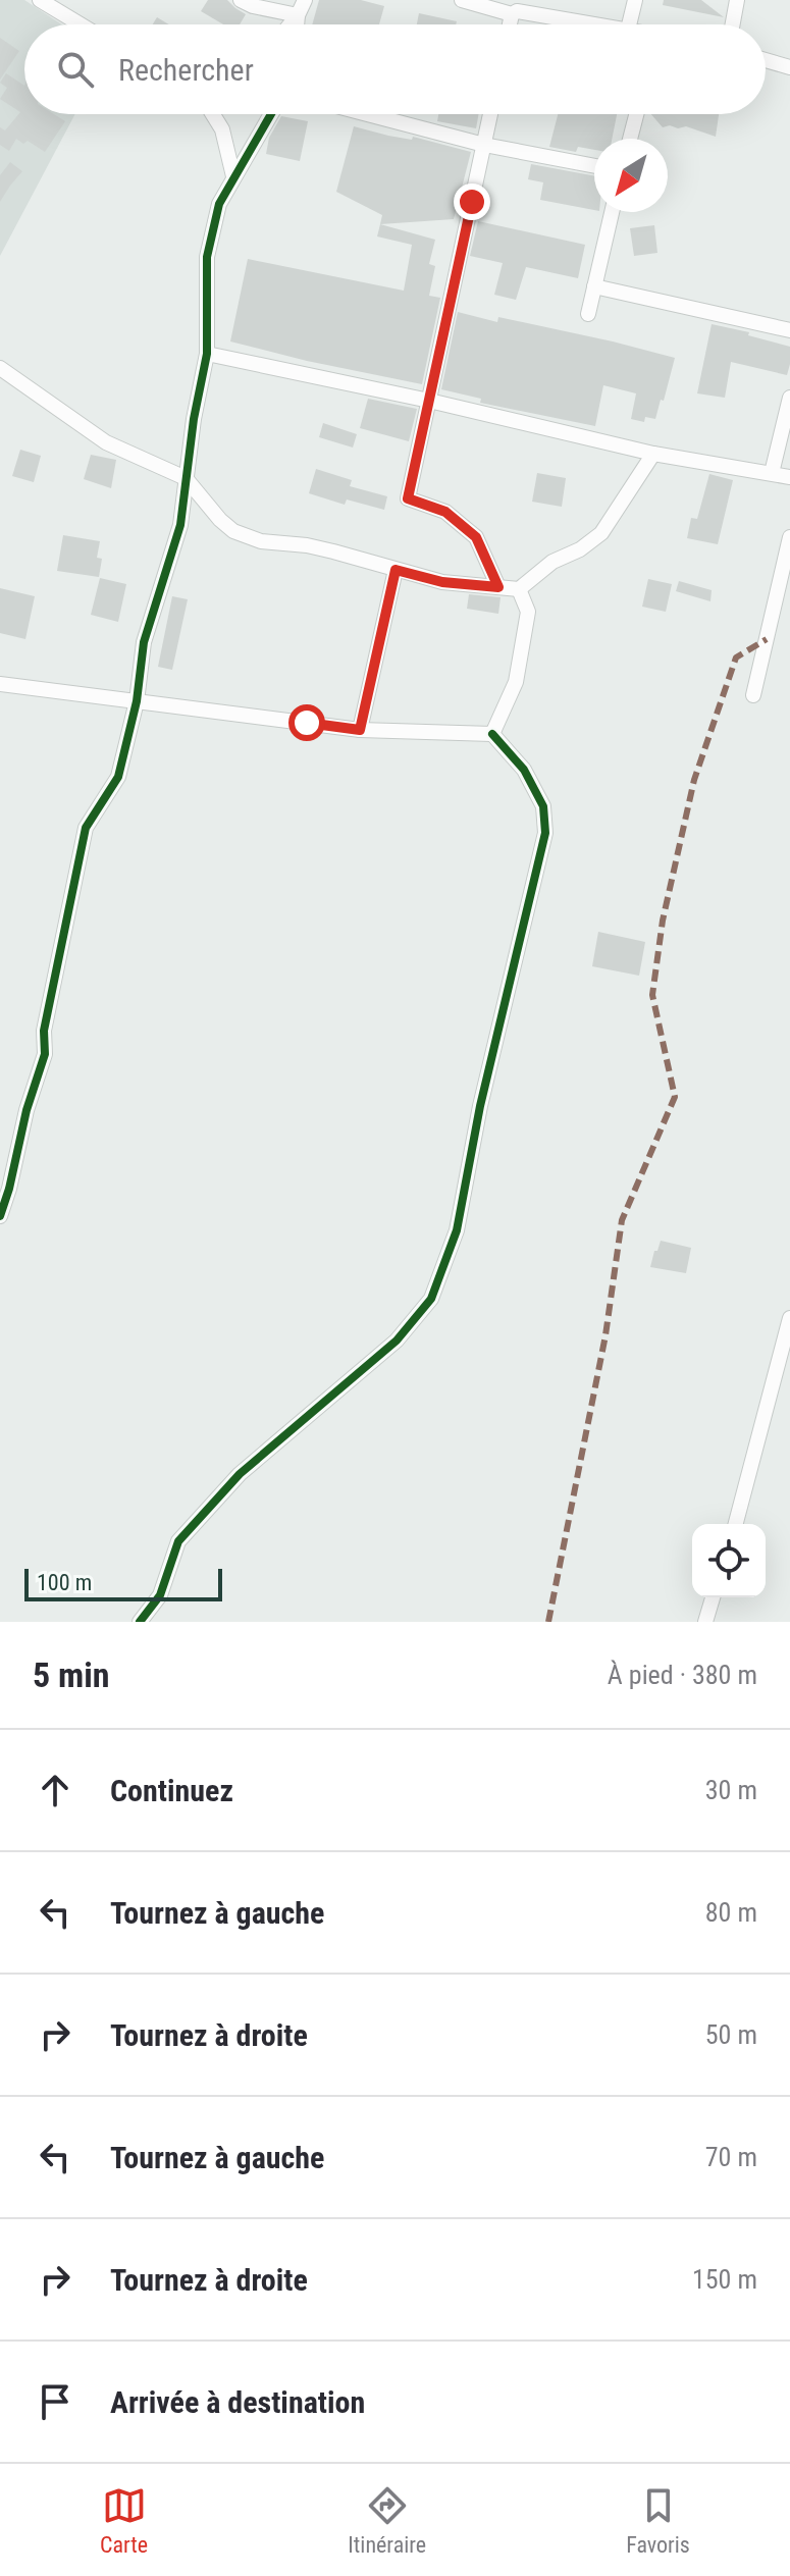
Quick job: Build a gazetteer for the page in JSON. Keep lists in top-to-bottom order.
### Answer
{
  "scale_bar": "100 m",
  "north": "bottom left",
  "page": {
    "search": "Rechercher",
    "scale": "100 m",
    "heading": ["5 min", "À pied · 380 m"],
    "list": [
      ["Continuez", "30 m"],
      ["Tournez à gauche", "80 m"],
      ["Tournez à droite", "50 m"],
      ["Tournez à gauche", "70 m"],
      ["Tournez à droite", "150 m"],
      "Arrivée à destination"
    ],
    "nav": ["Carte", "Itinéraire", "Favoris"]
  }
}
